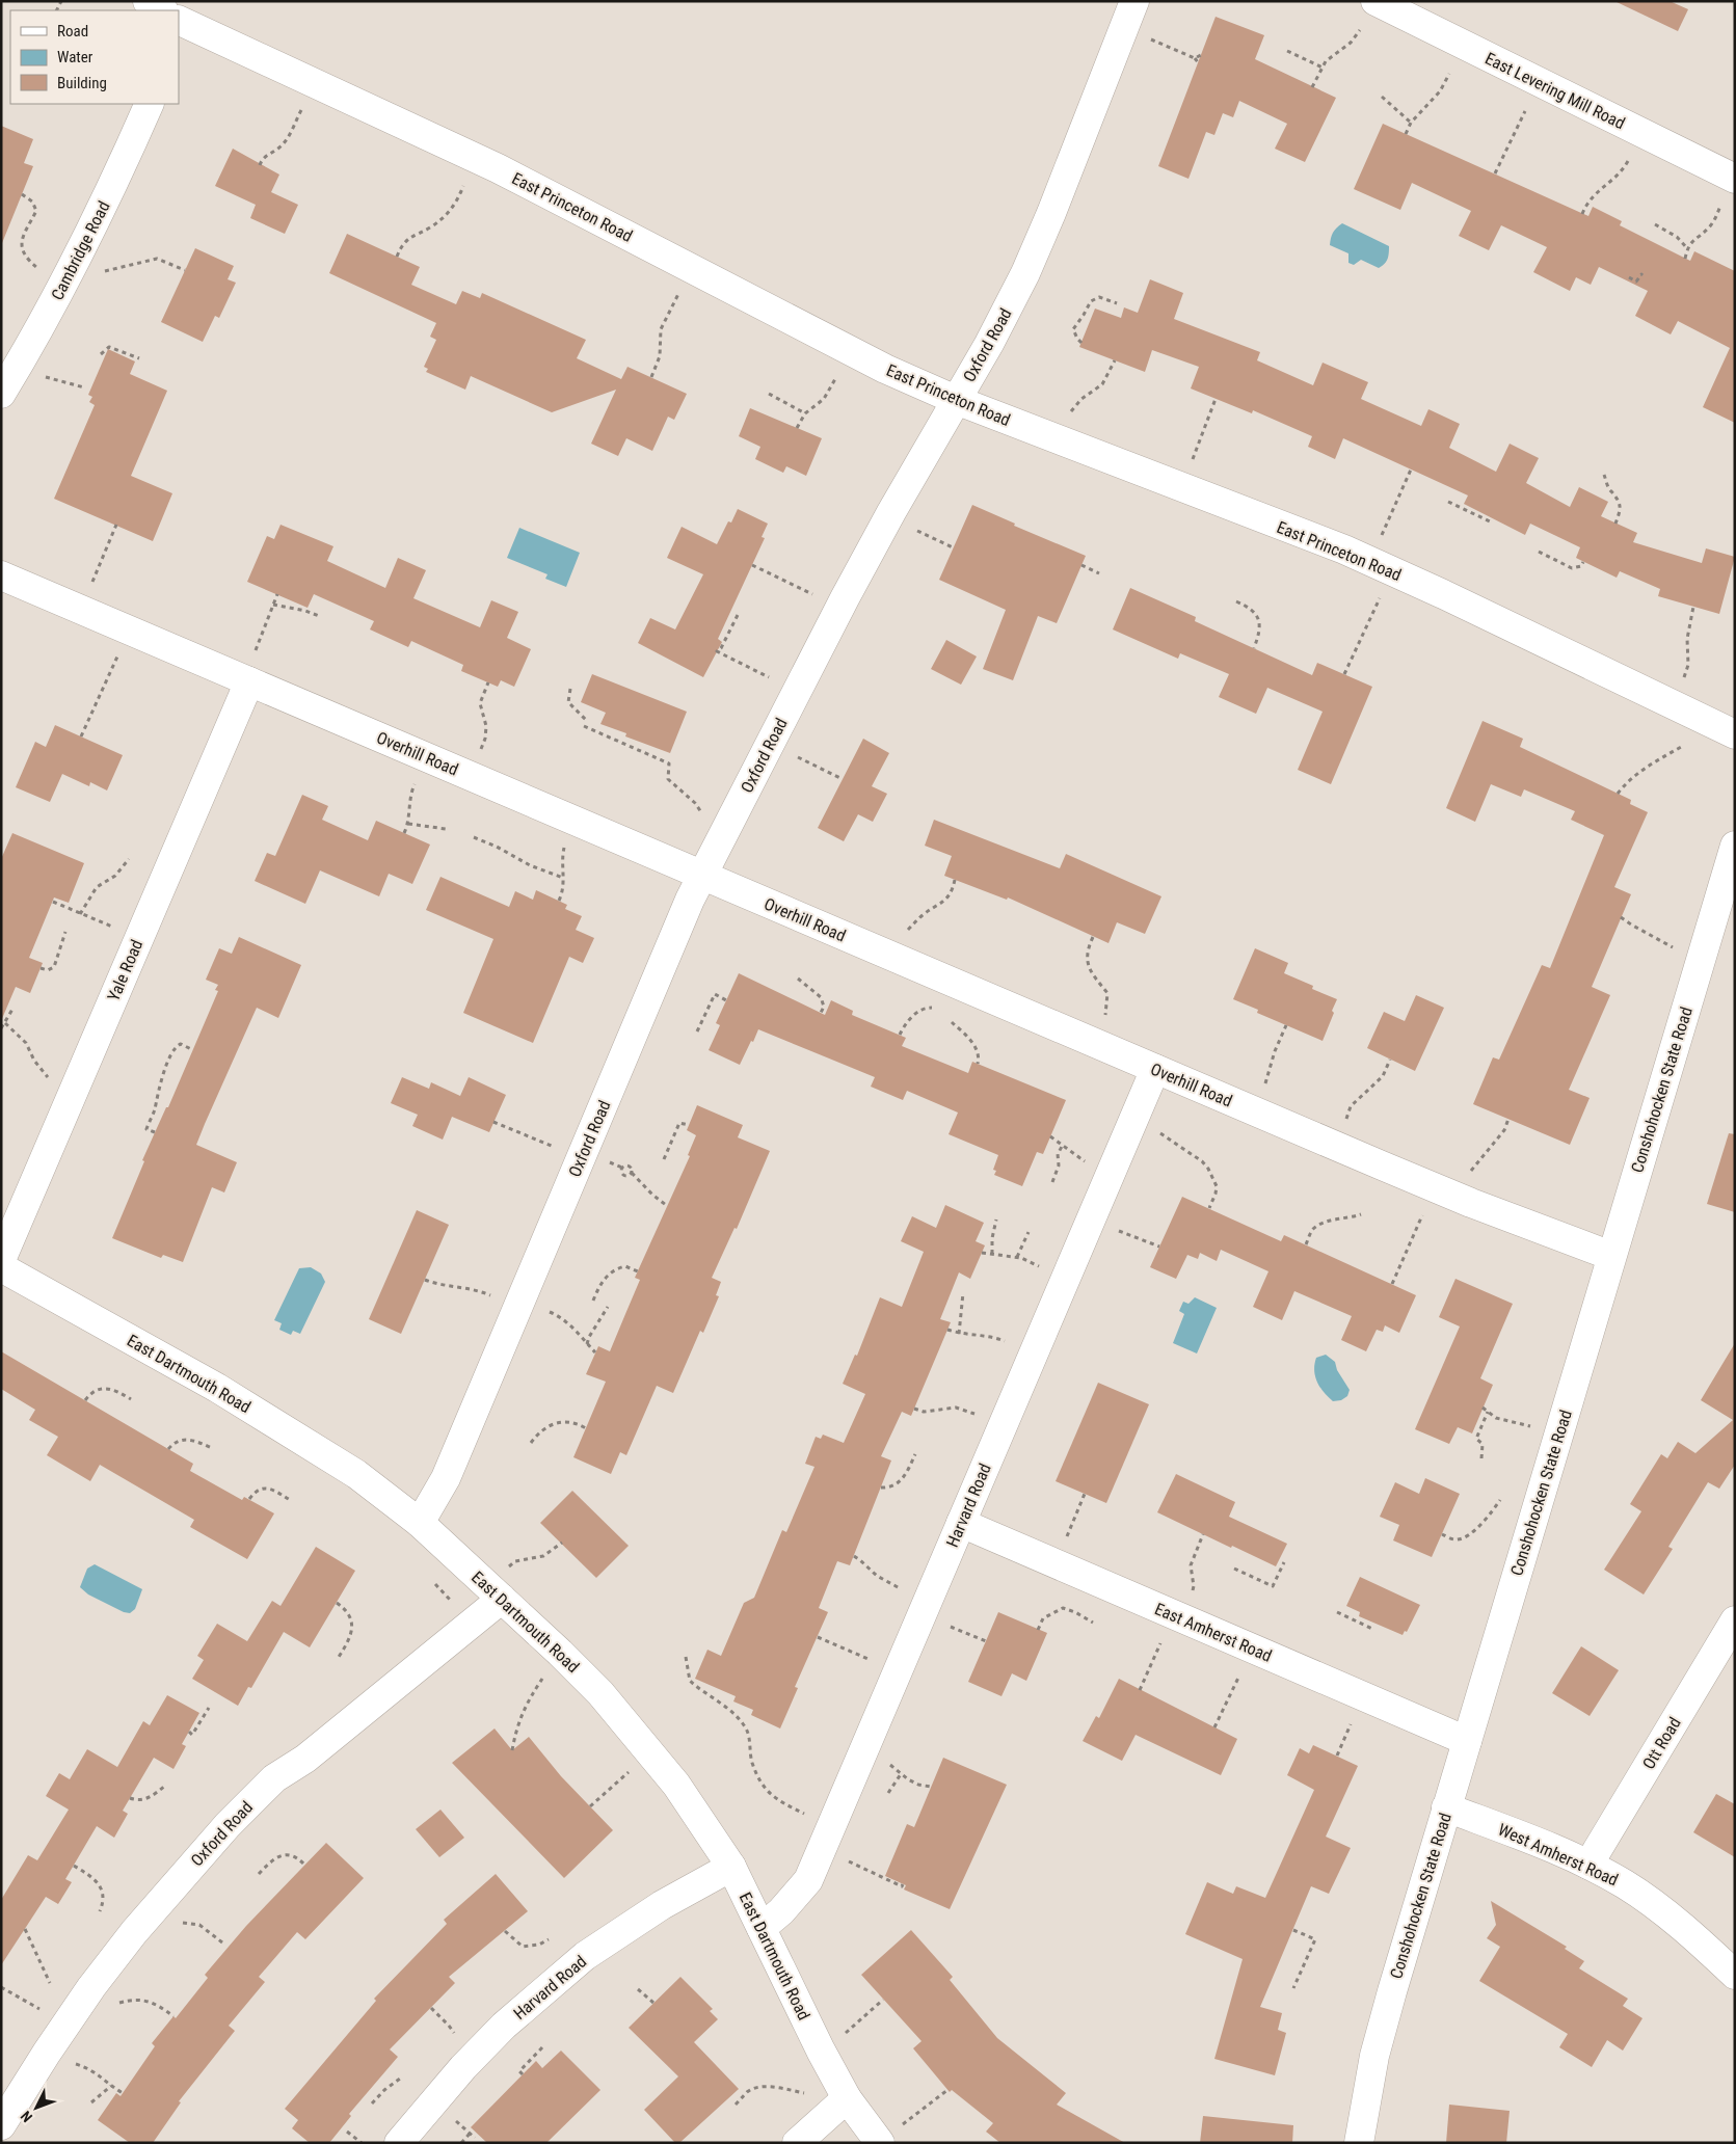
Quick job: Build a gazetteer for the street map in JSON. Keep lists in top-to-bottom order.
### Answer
{
  "streets": {
    "street": [
      "East Levering Mill Road",
      "East Princeton Road",
      "Cambridge Road",
      "Oxford Road",
      "Overhill Road",
      "Yale Road",
      "Conshohocken State Road",
      "East Dartmouth Road",
      "Harvard Road",
      "East Amherst Road",
      "Ott Road",
      "West Amherst Road"
    ]
  },
  "crossings": [
    ["East Princeton Road", "Oxford Road"],
    ["Oxford Road", "Overhill Road"],
    ["Oxford Road", "East Dartmouth Road"],
    ["Overhill Road", "Yale Road"],
    ["Overhill Road", "Conshohocken State Road"],
    ["Overhill Road", "Harvard Road"],
    ["Conshohocken State Road", "East Amherst Road"],
    ["Conshohocken State Road", "West Amherst Road"],
    ["East Dartmouth Road", "Harvard Road"],
    ["Harvard Road", "East Amherst Road"],
    ["Ott Road", "West Amherst Road"]
  ],
  "legend": ["Road", "Water", "Building"],
  "north": "bottom left"
}
